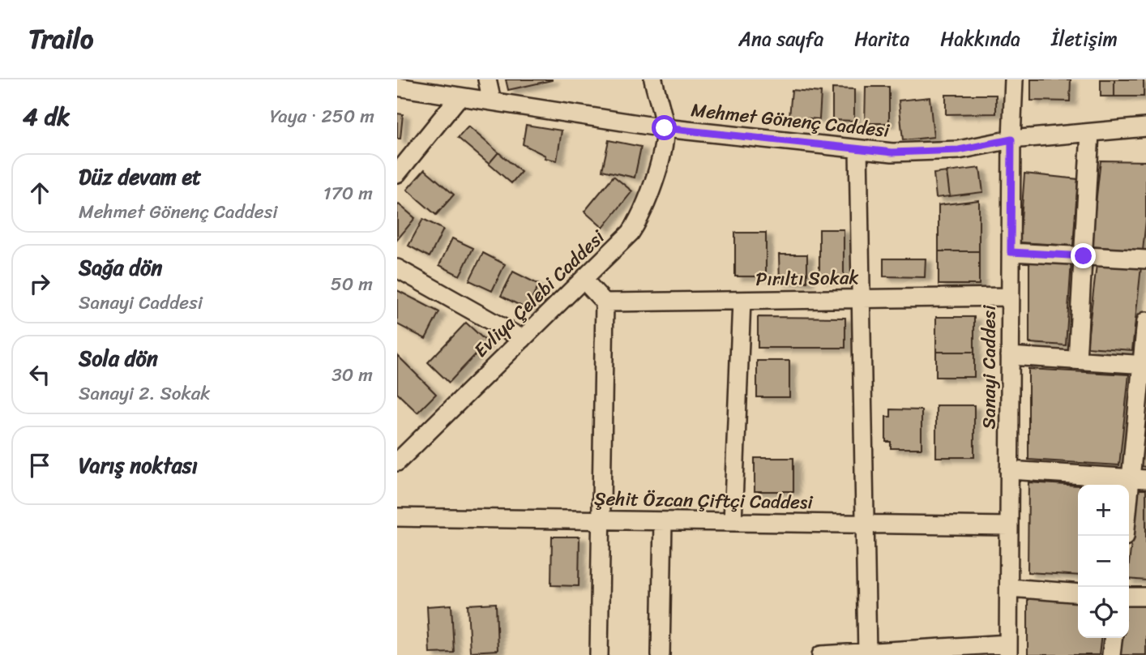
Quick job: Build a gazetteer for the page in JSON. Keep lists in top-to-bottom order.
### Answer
{
  "streets": {
    "street": [
      "Mehmet Gönenç Caddesi",
      "Pırıltı Sokak",
      "Evliya Çelebi Caddesi",
      "Sanayi Caddesi",
      "Şehit Özcan Çiftçi Caddesi"
    ]
  },
  "crossings": [
    ["Mehmet Gönenç Caddesi", "Evliya Çelebi Caddesi"],
    ["Mehmet Gönenç Caddesi", "Sanayi Caddesi"],
    ["Pırıltı Sokak", "Sanayi Caddesi"],
    ["Sanayi Caddesi", "Şehit Özcan Çiftçi Caddesi"]
  ],
  "page": {
    "header": "Trailo",
    "nav": [
      "Ana sayfa",
      "Harita",
      "Hakkında",
      "İletişim"
    ],
    "heading": ["4 dk", "Yaya · 250 m"],
    "list": [
      ["Düz devam et", "Mehmet Gönenç Caddesi", "170 m"],
      ["Sağa dön", "Sanayi Caddesi", "50 m"],
      ["Sola dön", "Sanayi 2. Sokak", "30 m"],
      "Varış noktası"
    ],
    "map_buttons": ["+", "−"]
  }
}
